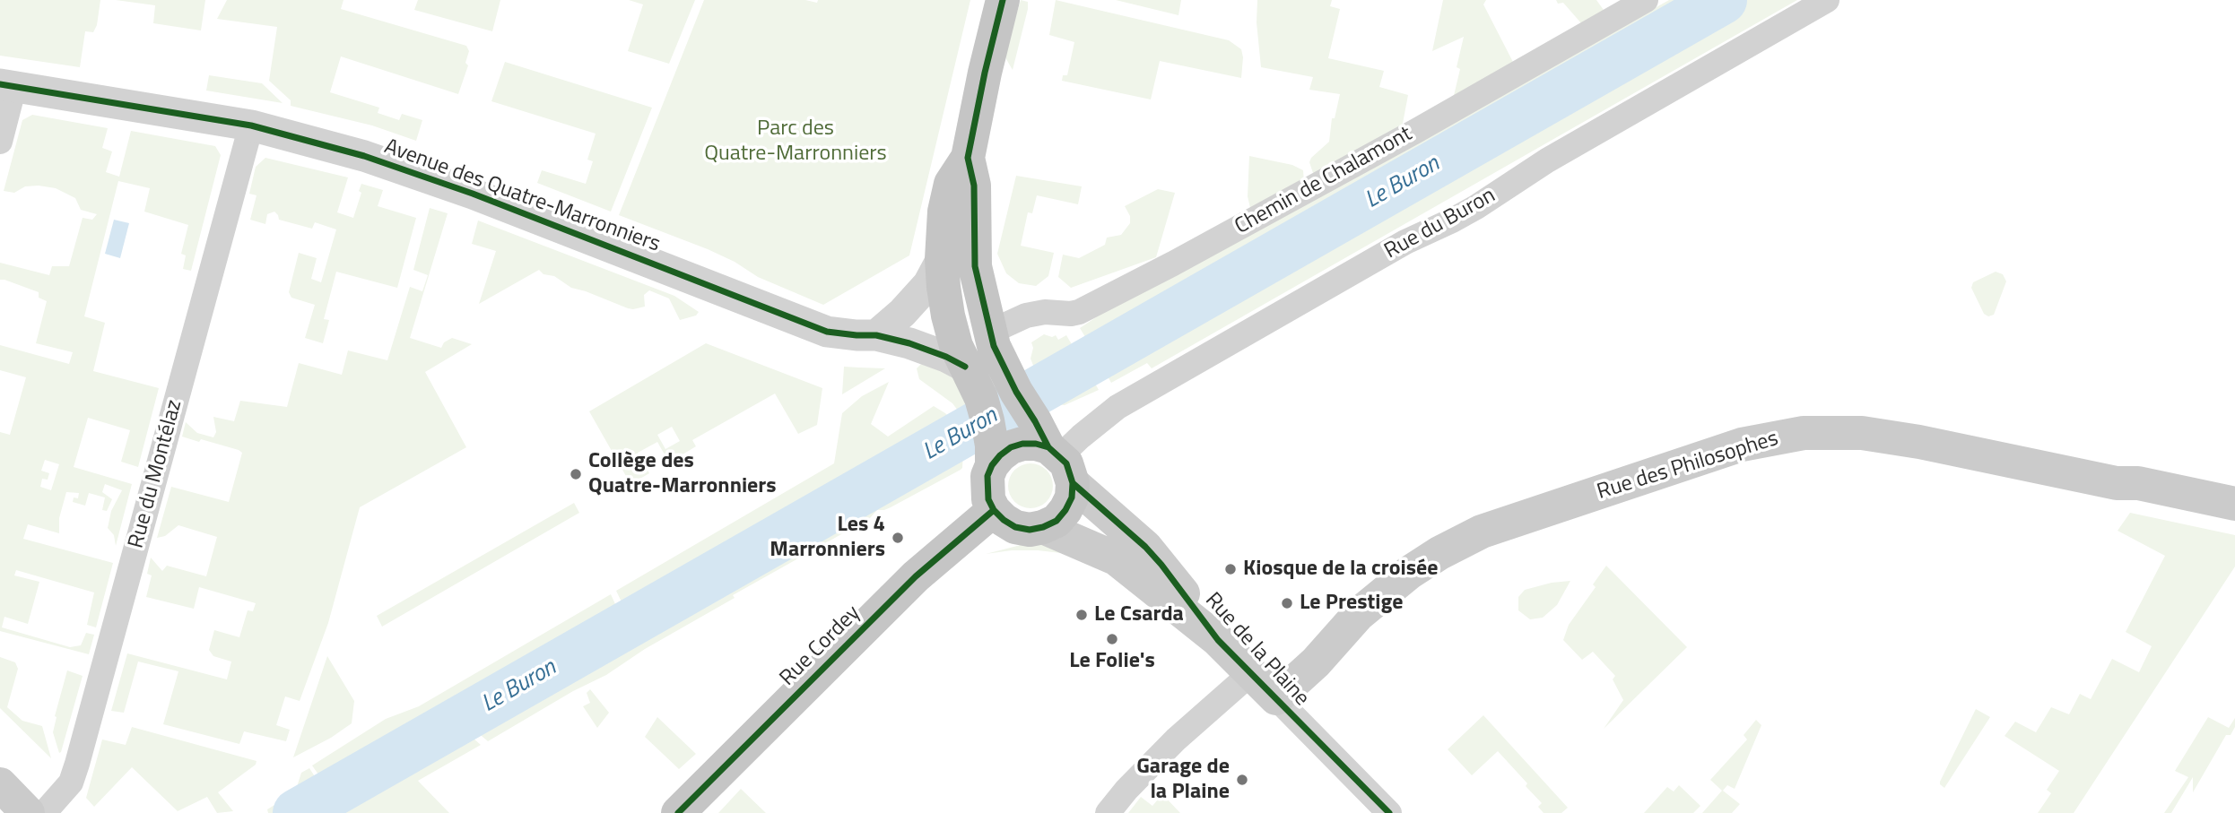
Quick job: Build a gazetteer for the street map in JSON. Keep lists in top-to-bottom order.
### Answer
{
  "streets": {
    "main road": ["Rue des Philosophes", "Rue Cordey", "Rue de la Plaine"],
    "street": [
      "Chemin de Chalamont",
      "Avenue des Quatre-Marronniers",
      "Rue du Buron",
      "Rue du Montélaz"
    ]
  },
  "crossings": [
    ["Avenue des Quatre-Marronniers", "Rue du Montélaz"],
    ["Rue du Buron", "Rue Cordey"],
    ["Rue du Buron", "Rue de la Plaine"],
    ["Rue des Philosophes", "Rue de la Plaine"],
    ["Rue Cordey", "Rue de la Plaine"]
  ],
  "water": ["Le Buron"],
  "parks": ["Parc des Quatre-Marronniers"],
  "places": [
    "Collège des Quatre-Marronniers",
    "Les 4 Marronniers",
    "Kiosque de la croisée",
    "Le Prestige",
    "Le Csarda",
    "Le Folie's",
    "Garage de la Plaine"
  ]
}
